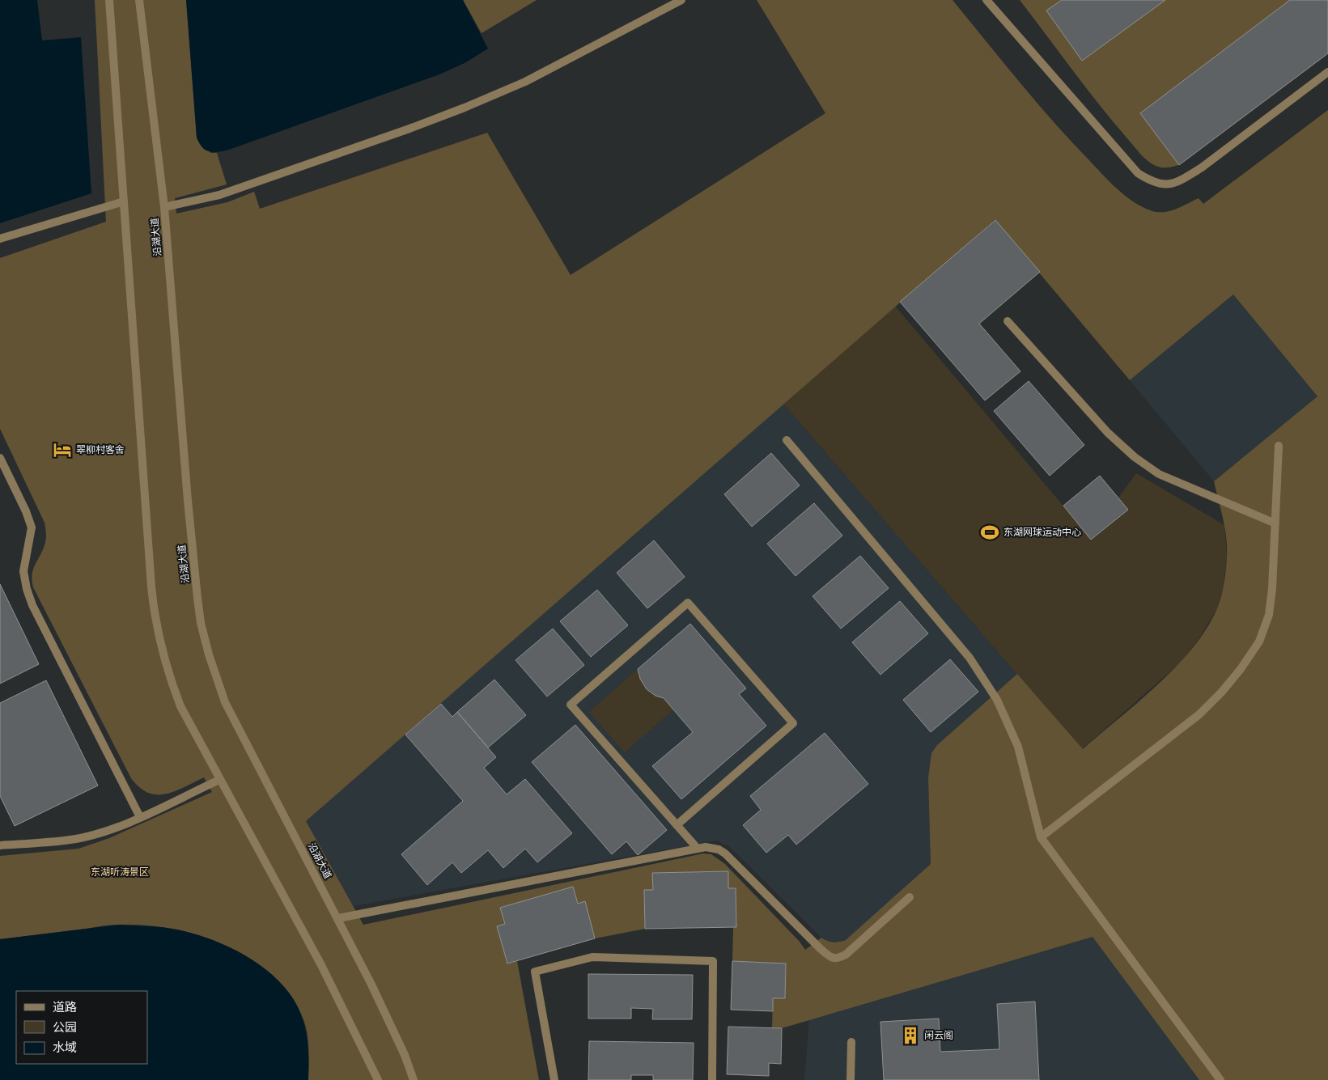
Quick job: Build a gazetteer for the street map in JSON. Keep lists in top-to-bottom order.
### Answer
{
  "streets": {
    "street": ["沿湖大道"]
  },
  "parks": ["东湖听涛景区"],
  "places": {
    "hotel": ["翠柳村客舍"],
    "sports": ["东湖网球运动中心"],
    "building": ["闲云阁"]
  },
  "legend": ["道路", "公园", "水域"]
}
